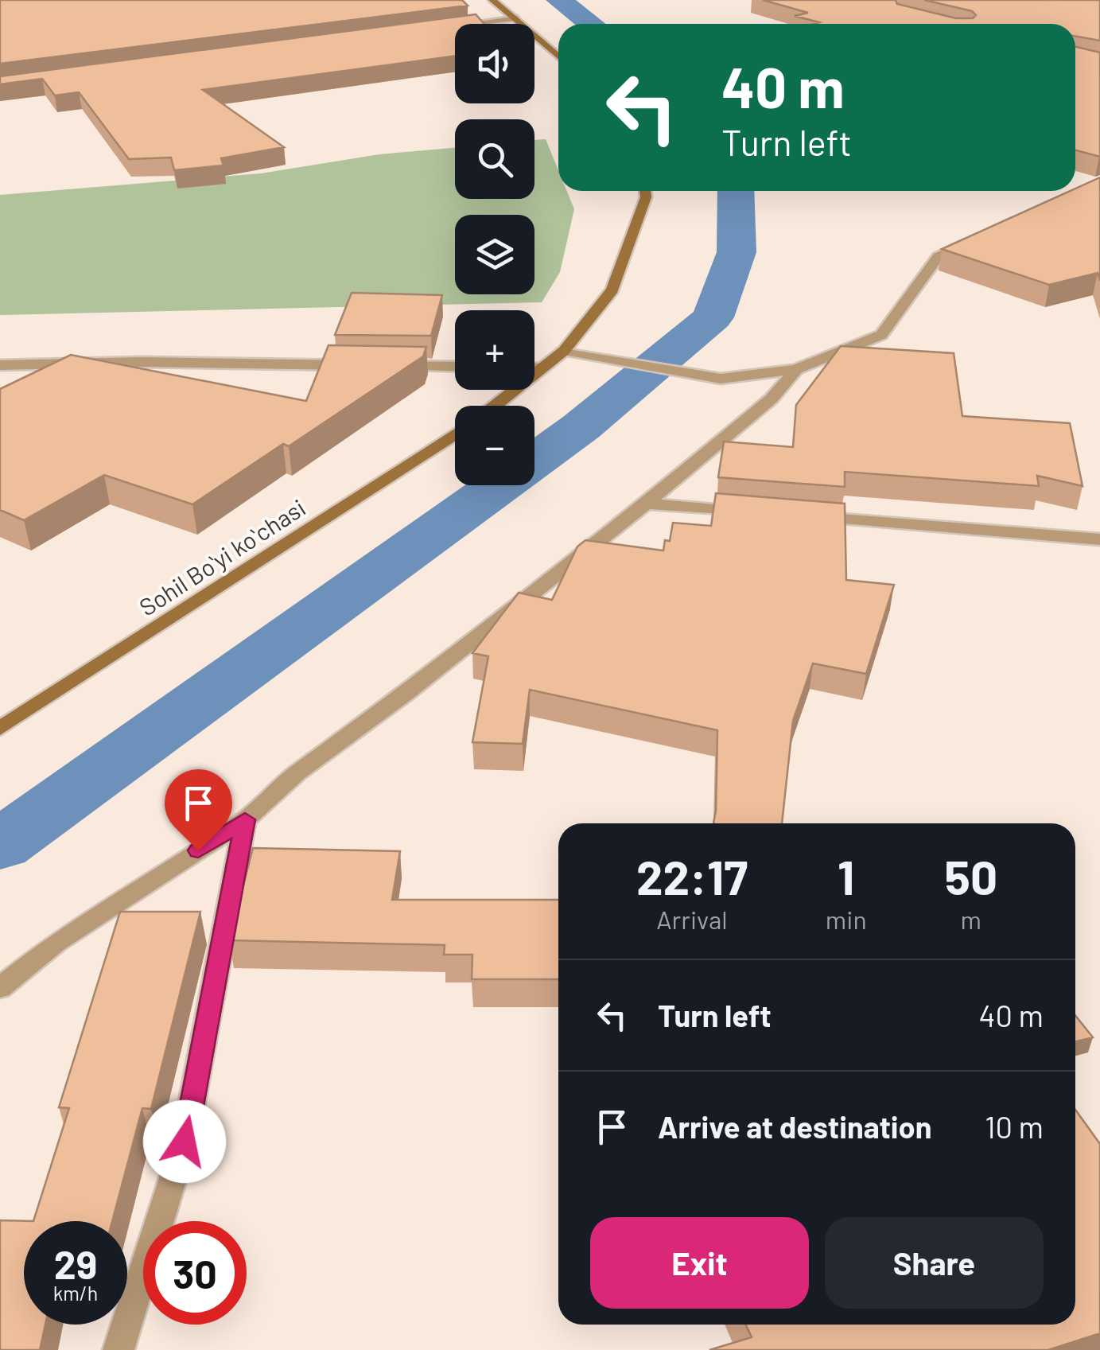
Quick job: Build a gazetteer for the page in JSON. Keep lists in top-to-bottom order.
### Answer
{
  "streets": {
    "main road": ["Sohil Boʻyi koʻchasi"]
  },
  "page": {
    "map_buttons": ["+", "−"],
    "turn": ["40 m", "Turn left"],
    "eta": [
      "22:17",
      "Arrival",
      "1",
      "min",
      "50",
      "m"
    ],
    "list": [
      {
        "name": "Turn left",
        "value": "40 m"
      },
      {
        "name": "Arrive at destination",
        "value": "10 m"
      }
    ],
    "buttons": ["Exit", "Share"],
    "speed": "29 km/h",
    "limit": "30"
  }
}
